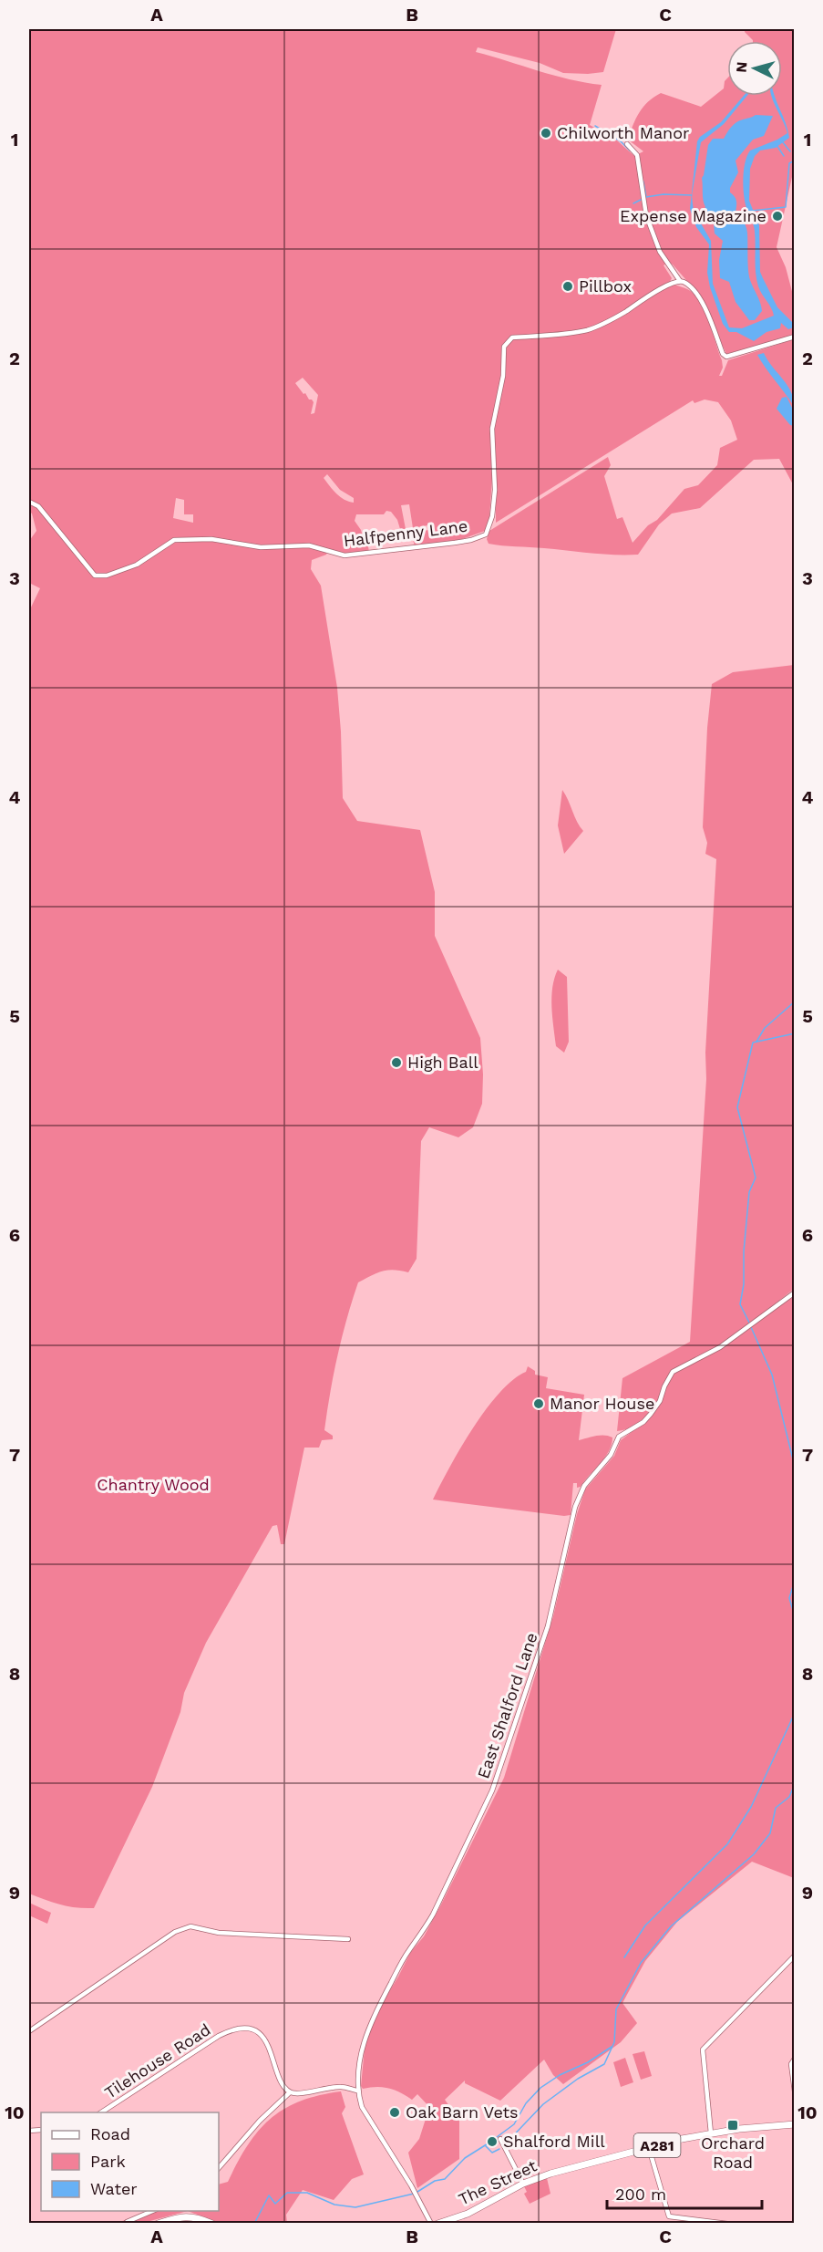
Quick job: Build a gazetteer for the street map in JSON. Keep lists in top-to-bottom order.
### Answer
{
  "streets": {
    "main road": ["A281", "The Street"],
    "street": ["Halfpenny Lane", "East Shalford Lane", "Tilehouse Road"]
  },
  "parks": ["Chantry Wood"],
  "places": {
    "other": [
      "Chilworth Manor",
      "Expense Magazine",
      "Pillbox",
      "High Ball",
      "Manor House",
      "Oak Barn Vets",
      "Shalford Mill"
    ],
    "transit": ["Orchard Road"]
  },
  "legend": ["Road", "Park", "Water"],
  "scale_bar": "200 m",
  "north": "left",
  "grid": {
    "columns": ["A", "B", "C"],
    "rows": [
      "1",
      "2",
      "3",
      "4",
      "5",
      "6",
      "7",
      "8",
      "9",
      "10"
    ]
  }
}
